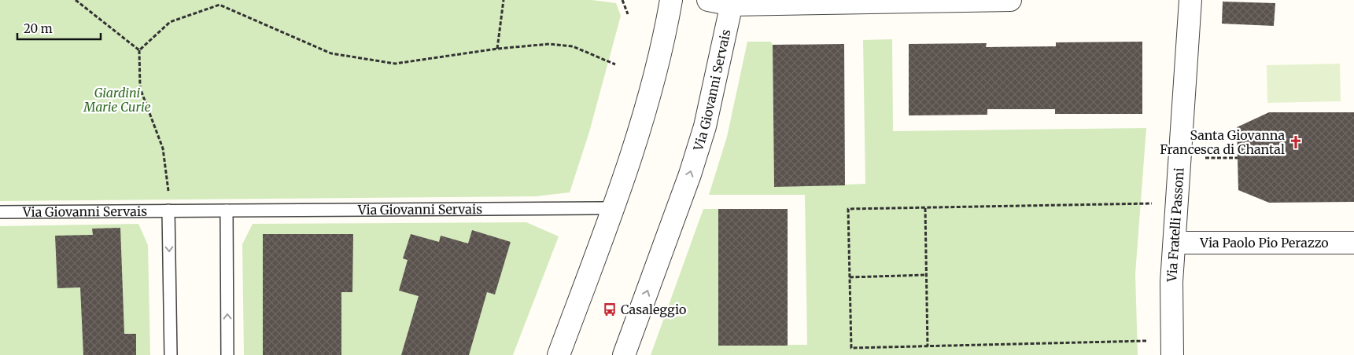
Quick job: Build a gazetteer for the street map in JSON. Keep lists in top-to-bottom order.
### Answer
{
  "streets": {
    "street": ["Via Giovanni Servais", "Via Fratelli Passoni", "Via Paolo Pio Perazzo"]
  },
  "crossings": [
    ["Via Fratelli Passoni", "Via Paolo Pio Perazzo"]
  ],
  "one_way": ["Via Giovanni Servais"],
  "parks": ["Giardini Marie Curie"],
  "places": {
    "church": ["Santa Giovanna Francesca di Chantal"],
    "bus stop": ["Casaleggio"]
  },
  "scale_bar": "20 m"
}
